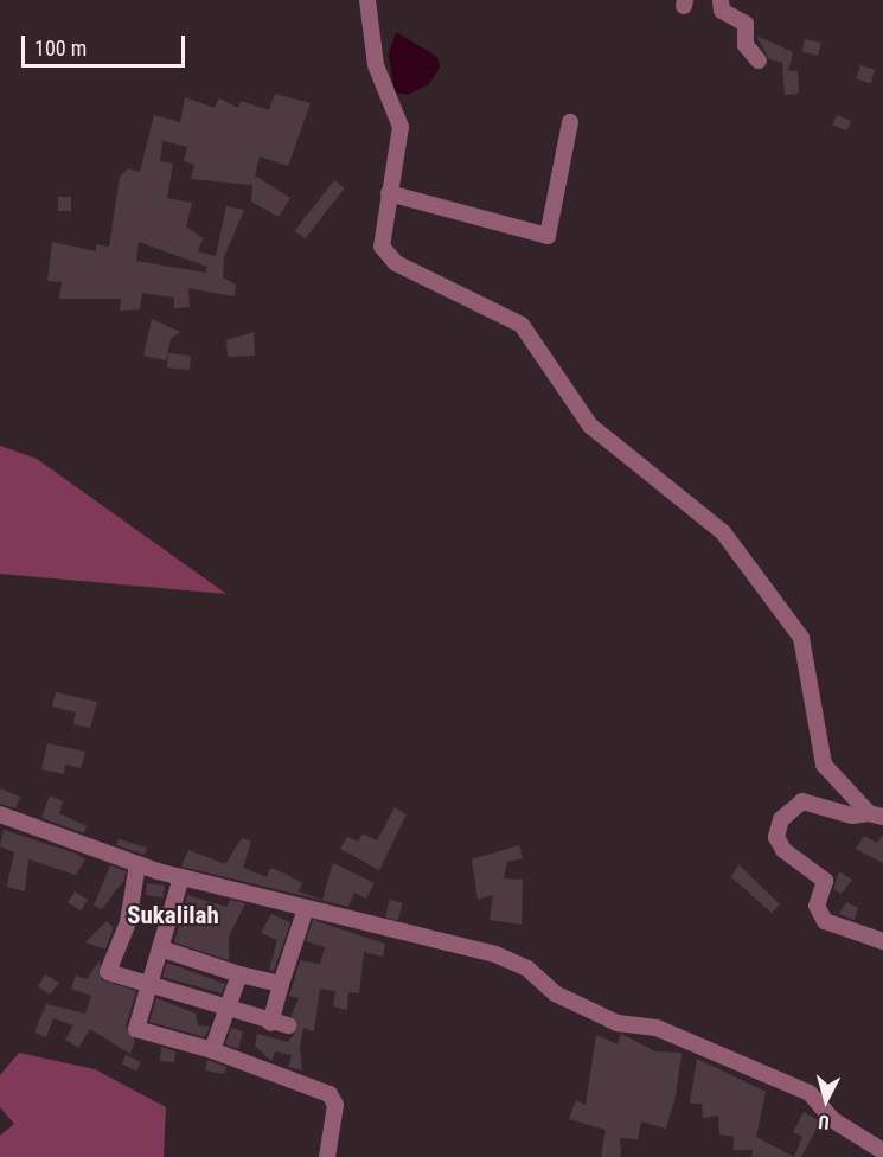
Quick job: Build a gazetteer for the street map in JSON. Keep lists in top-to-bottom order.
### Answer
{
  "districts": ["Sukalilah"],
  "scale_bar": "100 m",
  "north": "bottom"
}
